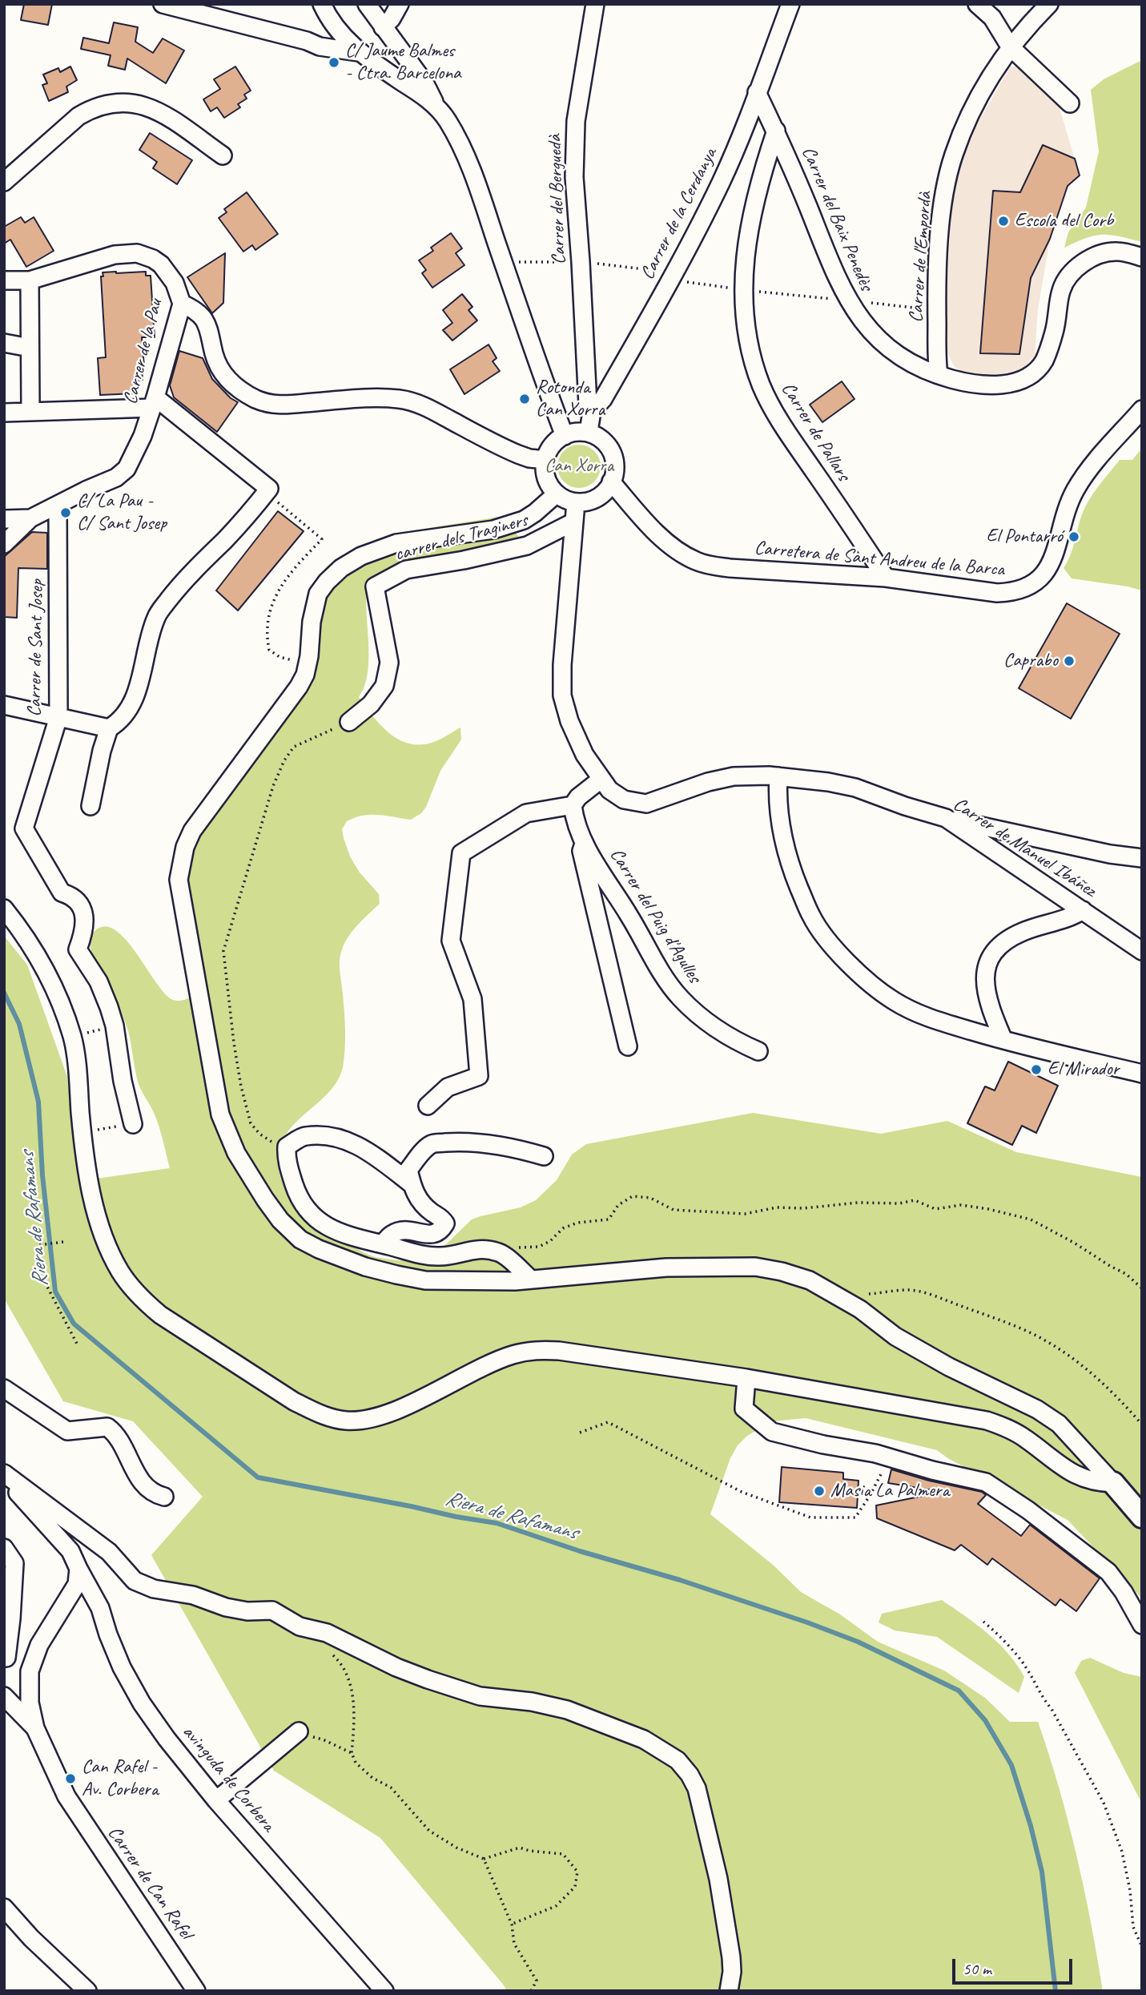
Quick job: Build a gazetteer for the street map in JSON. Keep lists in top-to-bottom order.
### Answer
{
  "streets": {
    "street": [
      "Carrer del Berguedà",
      "Carrer de la Cerdanya",
      "Carrer del Baix Penedès",
      "Carrer de l'Empordà",
      "Carrer de la Pau",
      "Carrer de Pallars",
      "carrer dels Traginers",
      "Carretera de Sant Andreu de la Barca",
      "Carrer de Sant Josep",
      "Carrer de Manuel Ibáñez",
      "Carrer del Puig d'Agulles",
      "avinguda de Corbera",
      "Carrer de Can Rafel"
    ]
  },
  "crossings": [
    ["Carrer del Berguedà", "Carrer de la Cerdanya"],
    ["Carrer de la Cerdanya", "Carrer del Baix Penedès"],
    ["Carrer de la Cerdanya", "Carretera de Sant Andreu de la Barca"],
    ["Carrer de la Cerdanya", "Carrer de Manuel Ibáñez"],
    ["Carrer del Baix Penedès", "Carrer de l'Empordà"],
    ["Carrer del Baix Penedès", "Carrer de Pallars"],
    ["Carrer de la Pau", "Carrer de Sant Josep"],
    ["Carrer de Pallars", "Carretera de Sant Andreu de la Barca"],
    ["carrer dels Traginers", "Carrer de Manuel Ibáñez"],
    ["Carretera de Sant Andreu de la Barca", "Carrer de Manuel Ibáñez"],
    ["avinguda de Corbera", "Carrer de Can Rafel"]
  ],
  "water": ["Riera de Rafamans"],
  "parks": ["Can Xorra"],
  "places": [
    "C/ Jaume Balmes - Ctra. Barcelona",
    "Escola del Corb",
    "Rotonda Can Xorra",
    "C/ La Pau - C/ Sant Josep",
    "El Pontarró",
    "Caprabo",
    "El Mirador",
    "Masia La Palmera",
    "Can Rafel - Av. Corbera"
  ],
  "scale_bar": "50 m"
}
